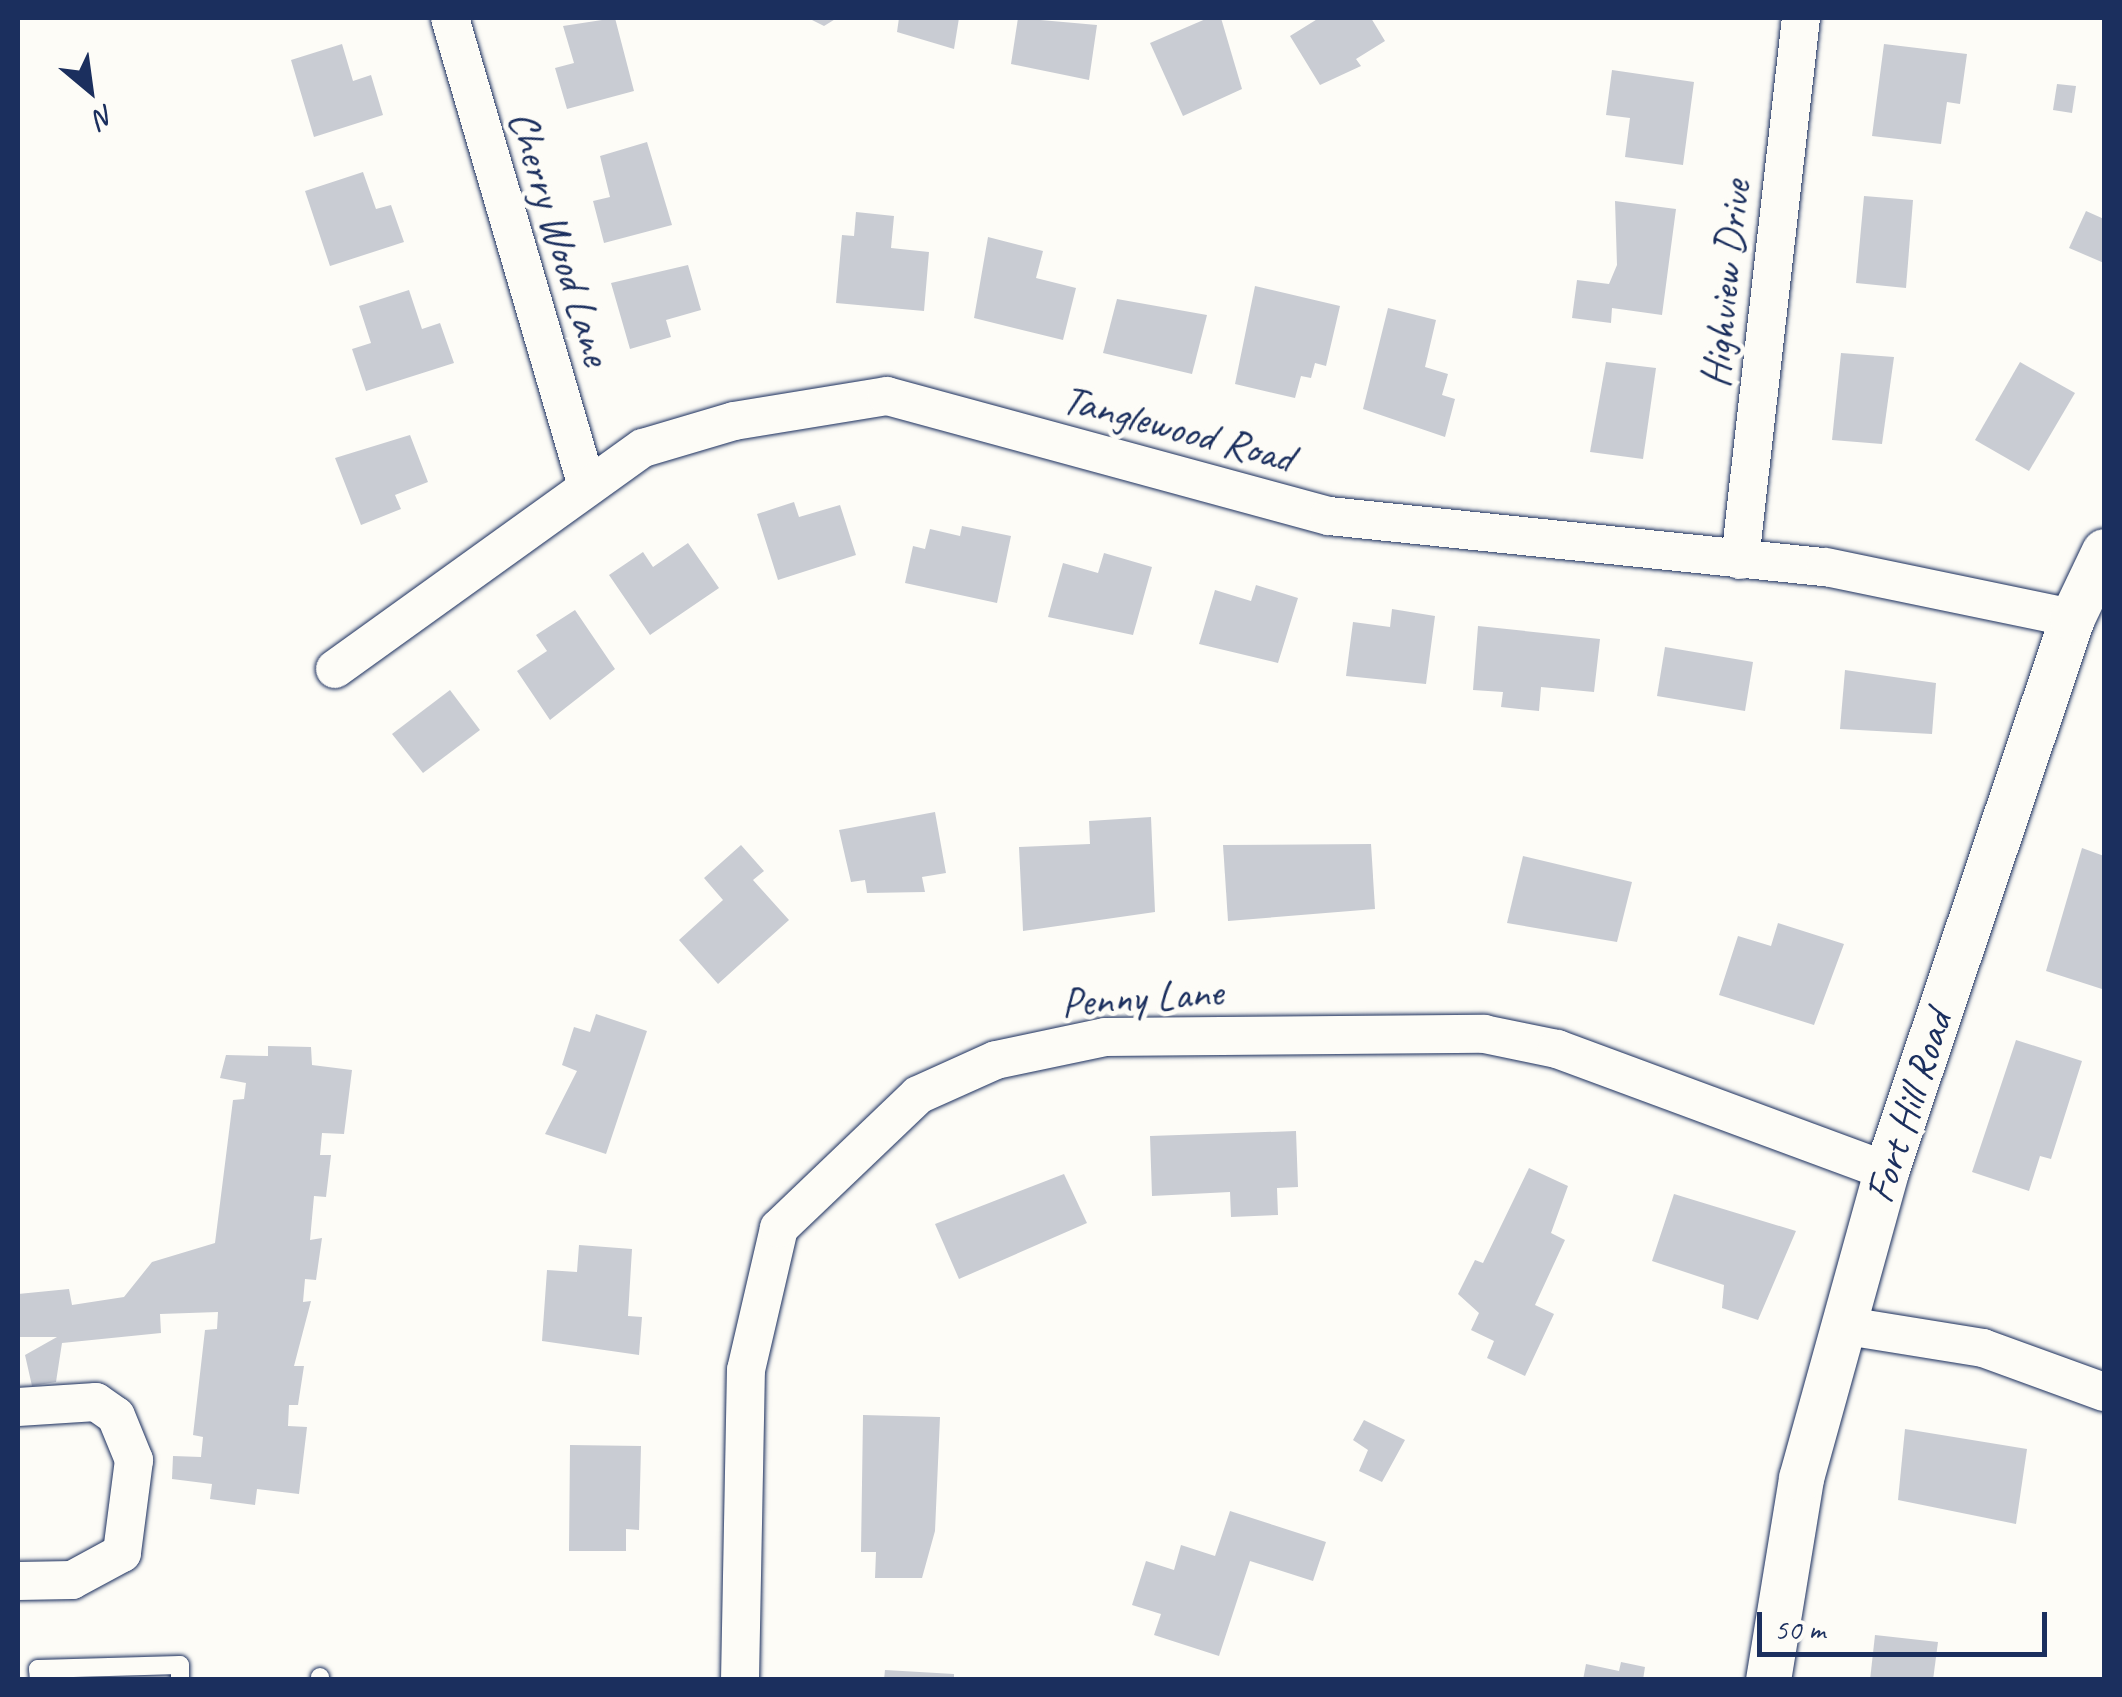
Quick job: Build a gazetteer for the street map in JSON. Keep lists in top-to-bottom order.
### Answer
{
  "streets": {
    "street": [
      "Cherry Wood Lane",
      "Highview Drive",
      "Tanglewood Road",
      "Penny Lane",
      "Fort Hill Road"
    ]
  },
  "crossings": [
    ["Cherry Wood Lane", "Tanglewood Road"],
    ["Highview Drive", "Tanglewood Road"],
    ["Tanglewood Road", "Fort Hill Road"],
    ["Penny Lane", "Fort Hill Road"]
  ],
  "scale_bar": "50 m",
  "north": "bottom right"
}
